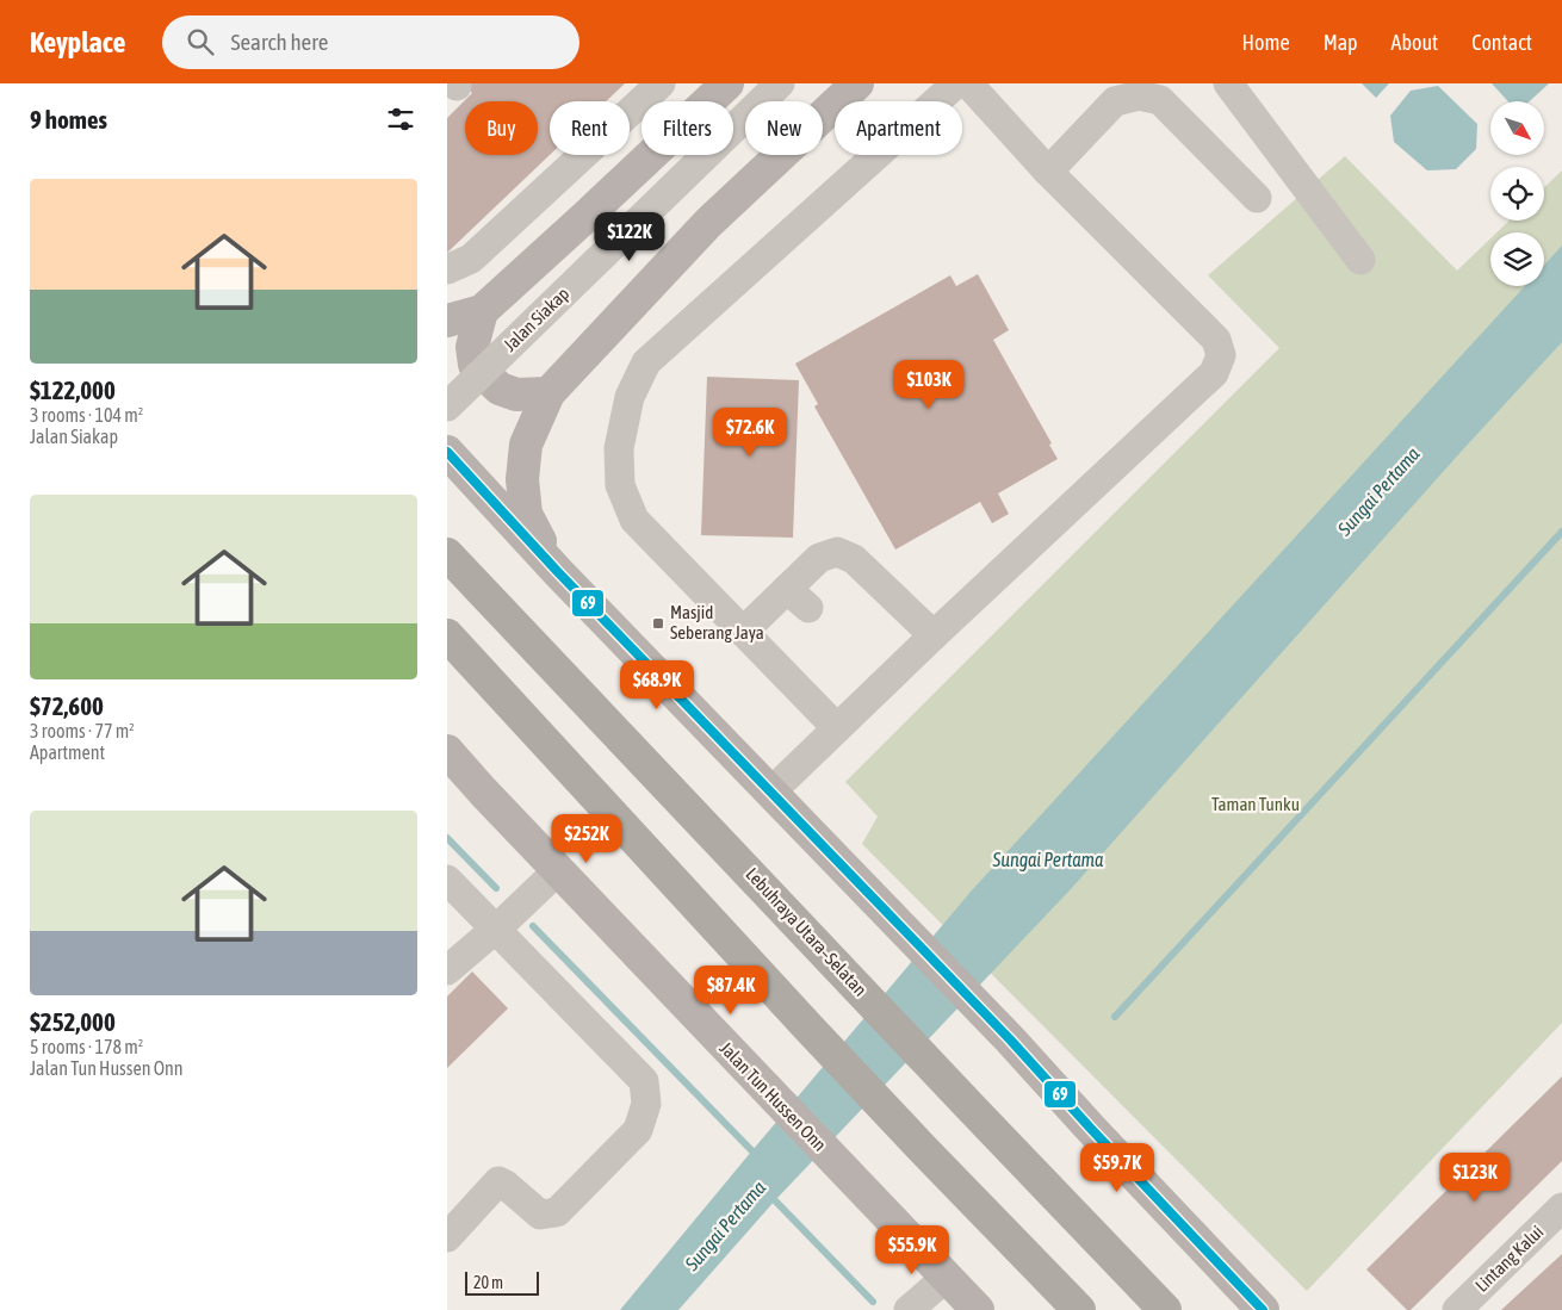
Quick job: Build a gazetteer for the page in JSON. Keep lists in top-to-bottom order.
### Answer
{
  "streets": {
    "highway": ["Lebuhraya Utara–Selatan"],
    "main road": ["Jalan Tun Hussen Onn"],
    "street": ["Jalan Siakap", "Lintang Kalui"]
  },
  "water": ["Sungai Pertama"],
  "parks": ["Taman Tunku"],
  "places": {
    "transit": ["Masjid Seberang Jaya"]
  },
  "lines": ["transit line 69"],
  "scale_bar": "20 m",
  "north": "bottom right",
  "page": {
    "header": "Keyplace",
    "search": "Search here",
    "nav": [
      "Home",
      "Map",
      "About",
      "Contact"
    ],
    "heading": "9 homes",
    "chip": [
      "Buy",
      "Rent",
      "Filters",
      "New",
      "Apartment"
    ],
    "list": [
      {
        "name": "$122,000",
        "note": "3 rooms · 104 m² · Jalan Siakap"
      },
      {
        "name": "$72,600",
        "note": "3 rooms · 77 m² · Apartment"
      },
      {
        "name": "$252,000",
        "note": "5 rooms · 178 m² · Jalan Tun Hussen Onn"
      }
    ],
    "price": [
      "$122K",
      "$103K",
      "$72.6K",
      "$68.9K",
      "$252K",
      "$87.4K",
      "$59.7K",
      "$123K",
      "$55.9K"
    ],
    "scale": "20 m"
  }
}
